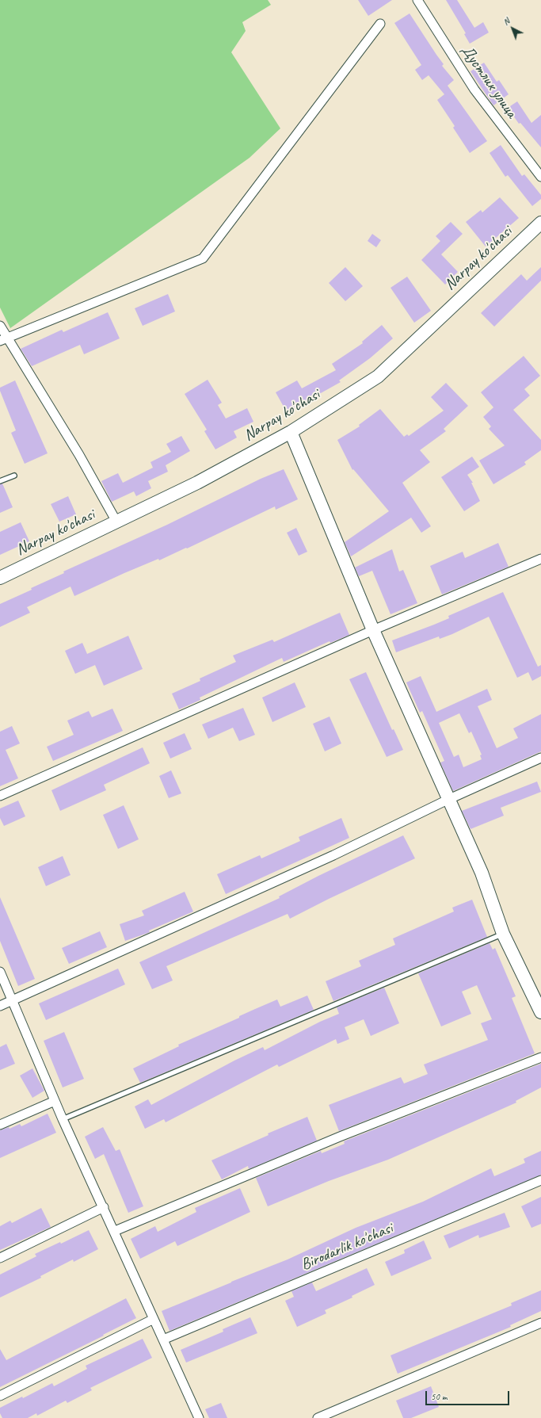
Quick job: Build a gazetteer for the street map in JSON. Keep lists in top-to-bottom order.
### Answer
{
  "streets": {
    "main road": ["Narpay ko'chasi"],
    "street": ["Дустлик улица", "Birodarlik ko'chasi"]
  },
  "scale_bar": "50 m",
  "north": "top left"
}
